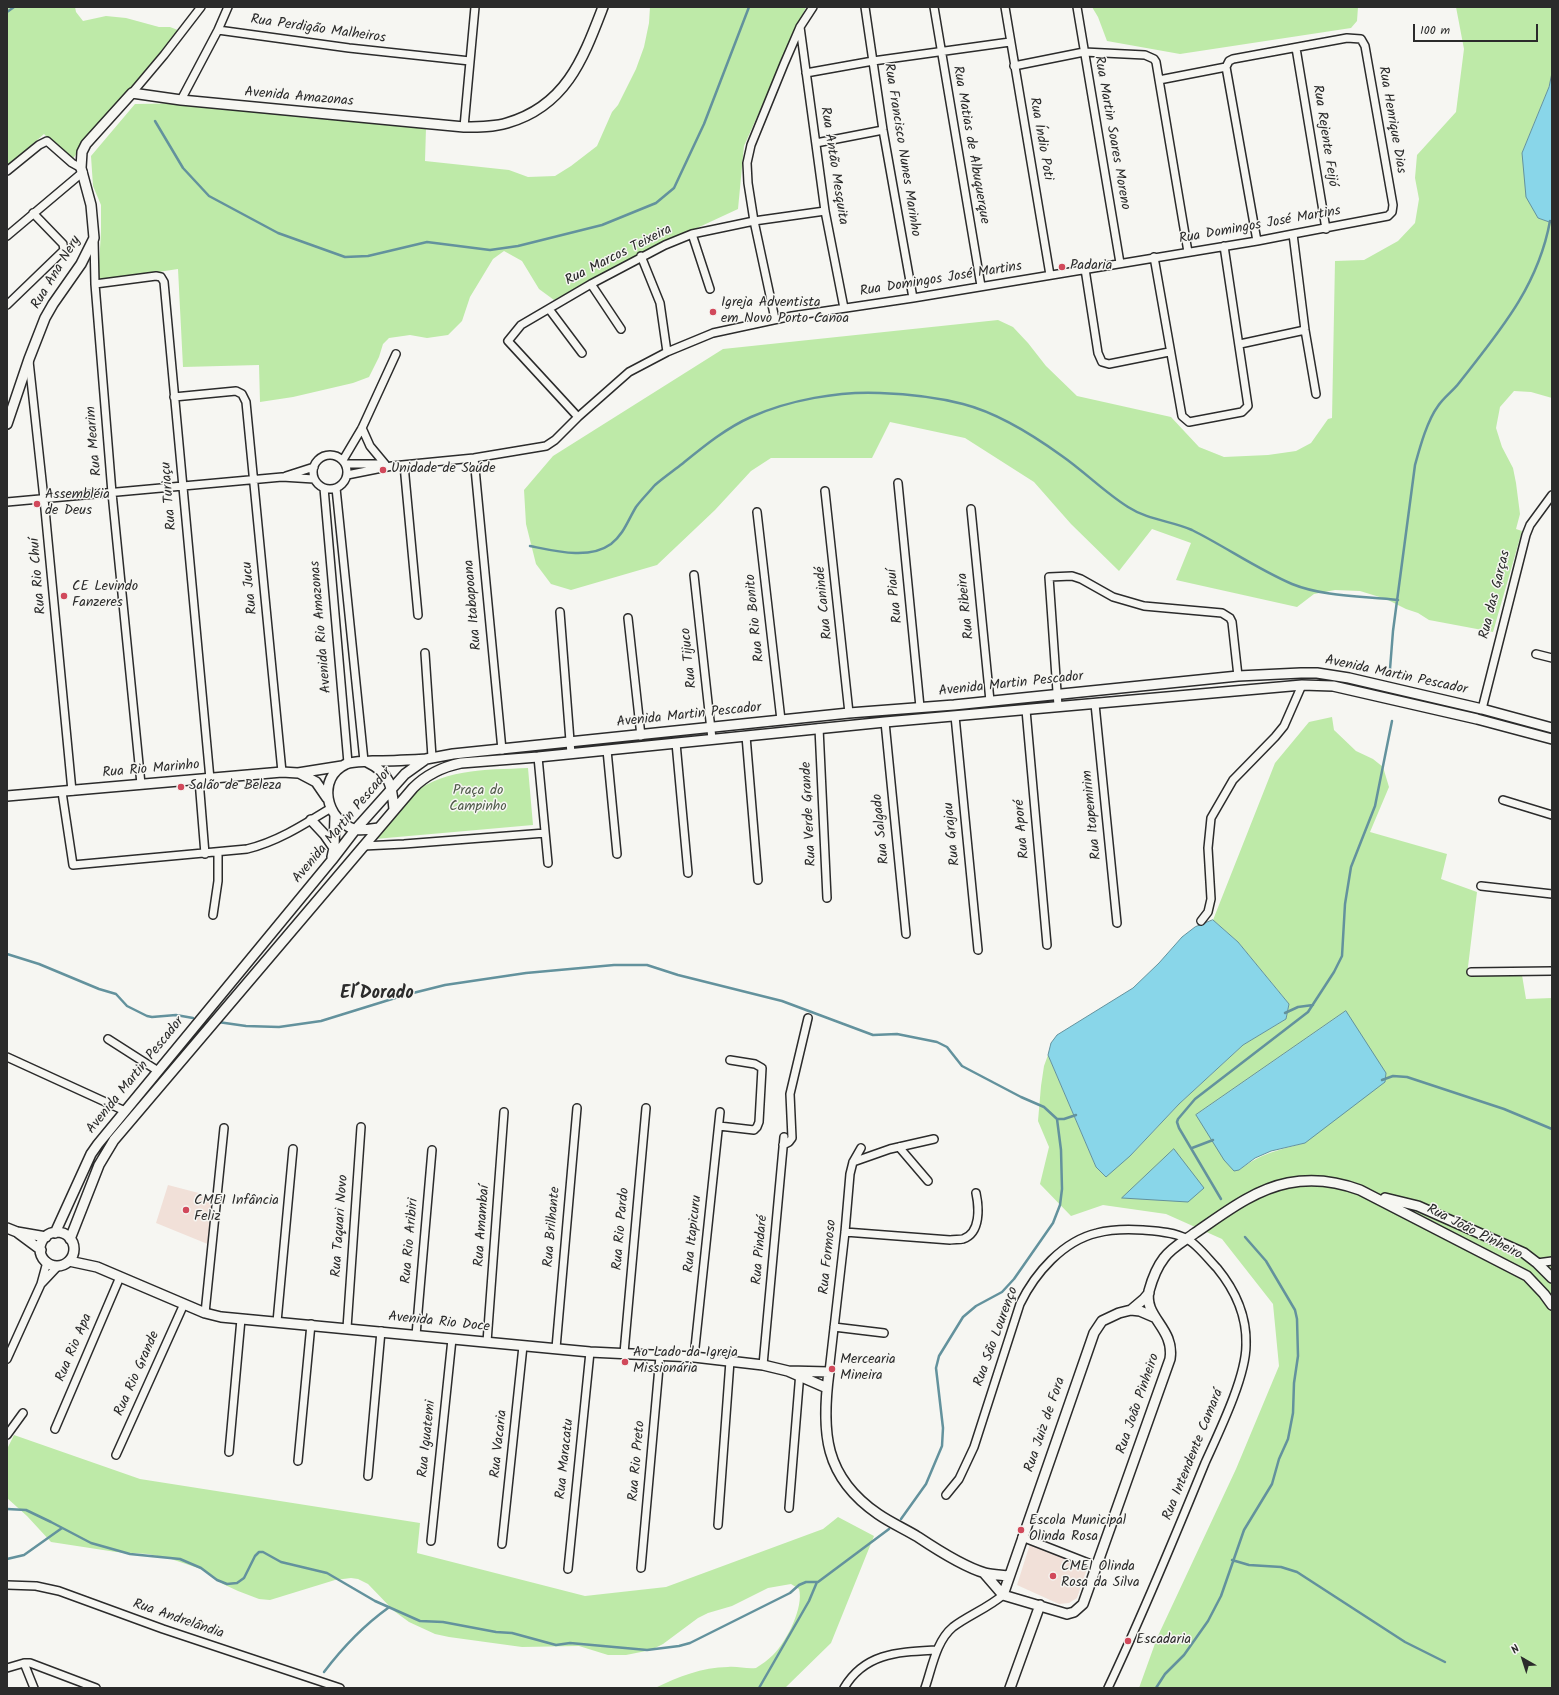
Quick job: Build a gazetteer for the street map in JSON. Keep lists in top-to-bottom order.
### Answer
{
  "streets": {
    "street": [
      "Rua Perdigão Malheiros",
      "Avenida Amazonas",
      "Rua Henrique Dias",
      "Rua Martin Soares Moreno",
      "Rua Rejente Feijó",
      "Rua Índio Poti",
      "Rua Matias de Albuquerque",
      "Rua Francisco Nunes Marinho",
      "Rua Antão Mesquita",
      "Rua Domingos José Martins",
      "Rua Marcos Teixeira",
      "Rua Ana Nery",
      "Rua Mearim",
      "Rua Turiaçu",
      "Rua Rio Chuí",
      "Rua Jucu",
      "Rua das Garças",
      "Rua Piauí",
      "Rua Canindé",
      "Rua Itabapoana",
      "Rua Ribeira",
      "Rua Rio Bonito",
      "Avenida Rio Amazonas",
      "Rua Tijuco",
      "Avenida Martin Pescador",
      "Rua Rio Marinho",
      "Rua Verde Grande",
      "Rua Itapemirim",
      "Rua Salgado",
      "Rua Aporé",
      "Rua Grajau",
      "Rua Taquari Novo",
      "Rua Amambaí",
      "Rua Brilhante",
      "Rua Rio Pardo",
      "Rua João Pinheiro",
      "Rua Itapicuru",
      "Rua Rio Aribiri",
      "Rua Pindaré",
      "Rua Formoso",
      "Avenida Rio Doce",
      "Rua São Lourenço",
      "Rua Rio Apa",
      "Rua Rio Grande",
      "Rua Juiz de Fora",
      "Rua Iguatemi",
      "Rua Vacaria",
      "Rua Intendente Camará",
      "Rua Maracatu",
      "Rua Rio Preto",
      "Rua Andrelândia"
    ]
  },
  "crossings": [
    ["Avenida Amazonas", "Rua Ana Nery"],
    ["Rua Henrique Dias", "Rua Rejente Feijó"],
    ["Rua Henrique Dias", "Rua Domingos José Martins"],
    ["Rua Martin Soares Moreno", "Rua Domingos José Martins"],
    ["Rua Rejente Feijó", "Rua Domingos José Martins"],
    ["Rua Índio Poti", "Rua Domingos José Martins"],
    ["Rua Matias de Albuquerque", "Rua Domingos José Martins"],
    ["Rua Francisco Nunes Marinho", "Rua Domingos José Martins"],
    ["Rua Antão Mesquita", "Rua Domingos José Martins"],
    ["Rua Antão Mesquita", "Rua Marcos Teixeira"],
    ["Rua Domingos José Martins", "Rua Marcos Teixeira"],
    ["Rua Domingos José Martins", "Rua Itabapoana"],
    ["Rua Domingos José Martins", "Avenida Rio Amazonas"],
    ["Rua Ana Nery", "Rua Mearim"],
    ["Rua Ana Nery", "Rua Rio Chuí"],
    ["Rua Mearim", "Rua Turiaçu"],
    ["Rua Mearim", "Rua Rio Marinho"],
    ["Rua Turiaçu", "Rua Jucu"],
    ["Rua Turiaçu", "Rua Rio Marinho"],
    ["Rua Rio Chuí", "Rua Rio Marinho"],
    ["Rua Jucu", "Rua Rio Marinho"],
    ["Rua das Garças", "Avenida Martin Pescador"],
    ["Rua Piauí", "Avenida Martin Pescador"],
    ["Rua Canindé", "Avenida Martin Pescador"],
    ["Rua Itabapoana", "Avenida Martin Pescador"],
    ["Rua Ribeira", "Avenida Martin Pescador"],
    ["Rua Rio Bonito", "Avenida Martin Pescador"],
    ["Avenida Rio Amazonas", "Avenida Martin Pescador"],
    ["Avenida Rio Amazonas", "Rua Rio Marinho"],
    ["Rua Tijuco", "Avenida Martin Pescador"],
    ["Avenida Martin Pescador", "Rua Rio Marinho"],
    ["Avenida Martin Pescador", "Rua Verde Grande"],
    ["Avenida Martin Pescador", "Rua Itapemirim"],
    ["Avenida Martin Pescador", "Rua Salgado"],
    ["Avenida Martin Pescador", "Rua Aporé"],
    ["Avenida Martin Pescador", "Rua Grajau"],
    ["Avenida Martin Pescador", "Avenida Rio Doce"],
    ["Rua Taquari Novo", "Avenida Rio Doce"],
    ["Rua Amambaí", "Avenida Rio Doce"],
    ["Rua Brilhante", "Avenida Rio Doce"],
    ["Rua Rio Pardo", "Avenida Rio Doce"],
    ["Rua João Pinheiro", "Rua São Lourenço"],
    ["Rua João Pinheiro", "Rua Juiz de Fora"],
    ["Rua João Pinheiro", "Rua Intendente Camará"],
    ["Rua Itapicuru", "Avenida Rio Doce"],
    ["Rua Rio Aribiri", "Avenida Rio Doce"],
    ["Rua Pindaré", "Avenida Rio Doce"],
    ["Rua Formoso", "Avenida Rio Doce"],
    ["Avenida Rio Doce", "Rua Rio Apa"],
    ["Avenida Rio Doce", "Rua Rio Grande"],
    ["Avenida Rio Doce", "Rua Iguatemi"],
    ["Avenida Rio Doce", "Rua Vacaria"],
    ["Avenida Rio Doce", "Rua Maracatu"],
    ["Avenida Rio Doce", "Rua Rio Preto"],
    ["Rua São Lourenço", "Rua Intendente Camará"]
  ],
  "districts": ["El´Dorado"],
  "parks": ["Praça do Campinho"],
  "places": [
    "Padaria",
    "Igreja Adventista em Novo Porto Canoa",
    "Unidade de Saúde",
    "Assembléia de Deus",
    "CE Levindo Fanzeres",
    "Salão de Beleza",
    "CMEI Infância Feliz",
    "Ao Lado da Igreja Missionária",
    "Mercearia Mineira",
    "Escola Municipal Olinda Rosa",
    "CMEI Olinda Rosa da Silva",
    "Escadaria"
  ],
  "scale_bar": "100 m",
  "north": "top left"
}
